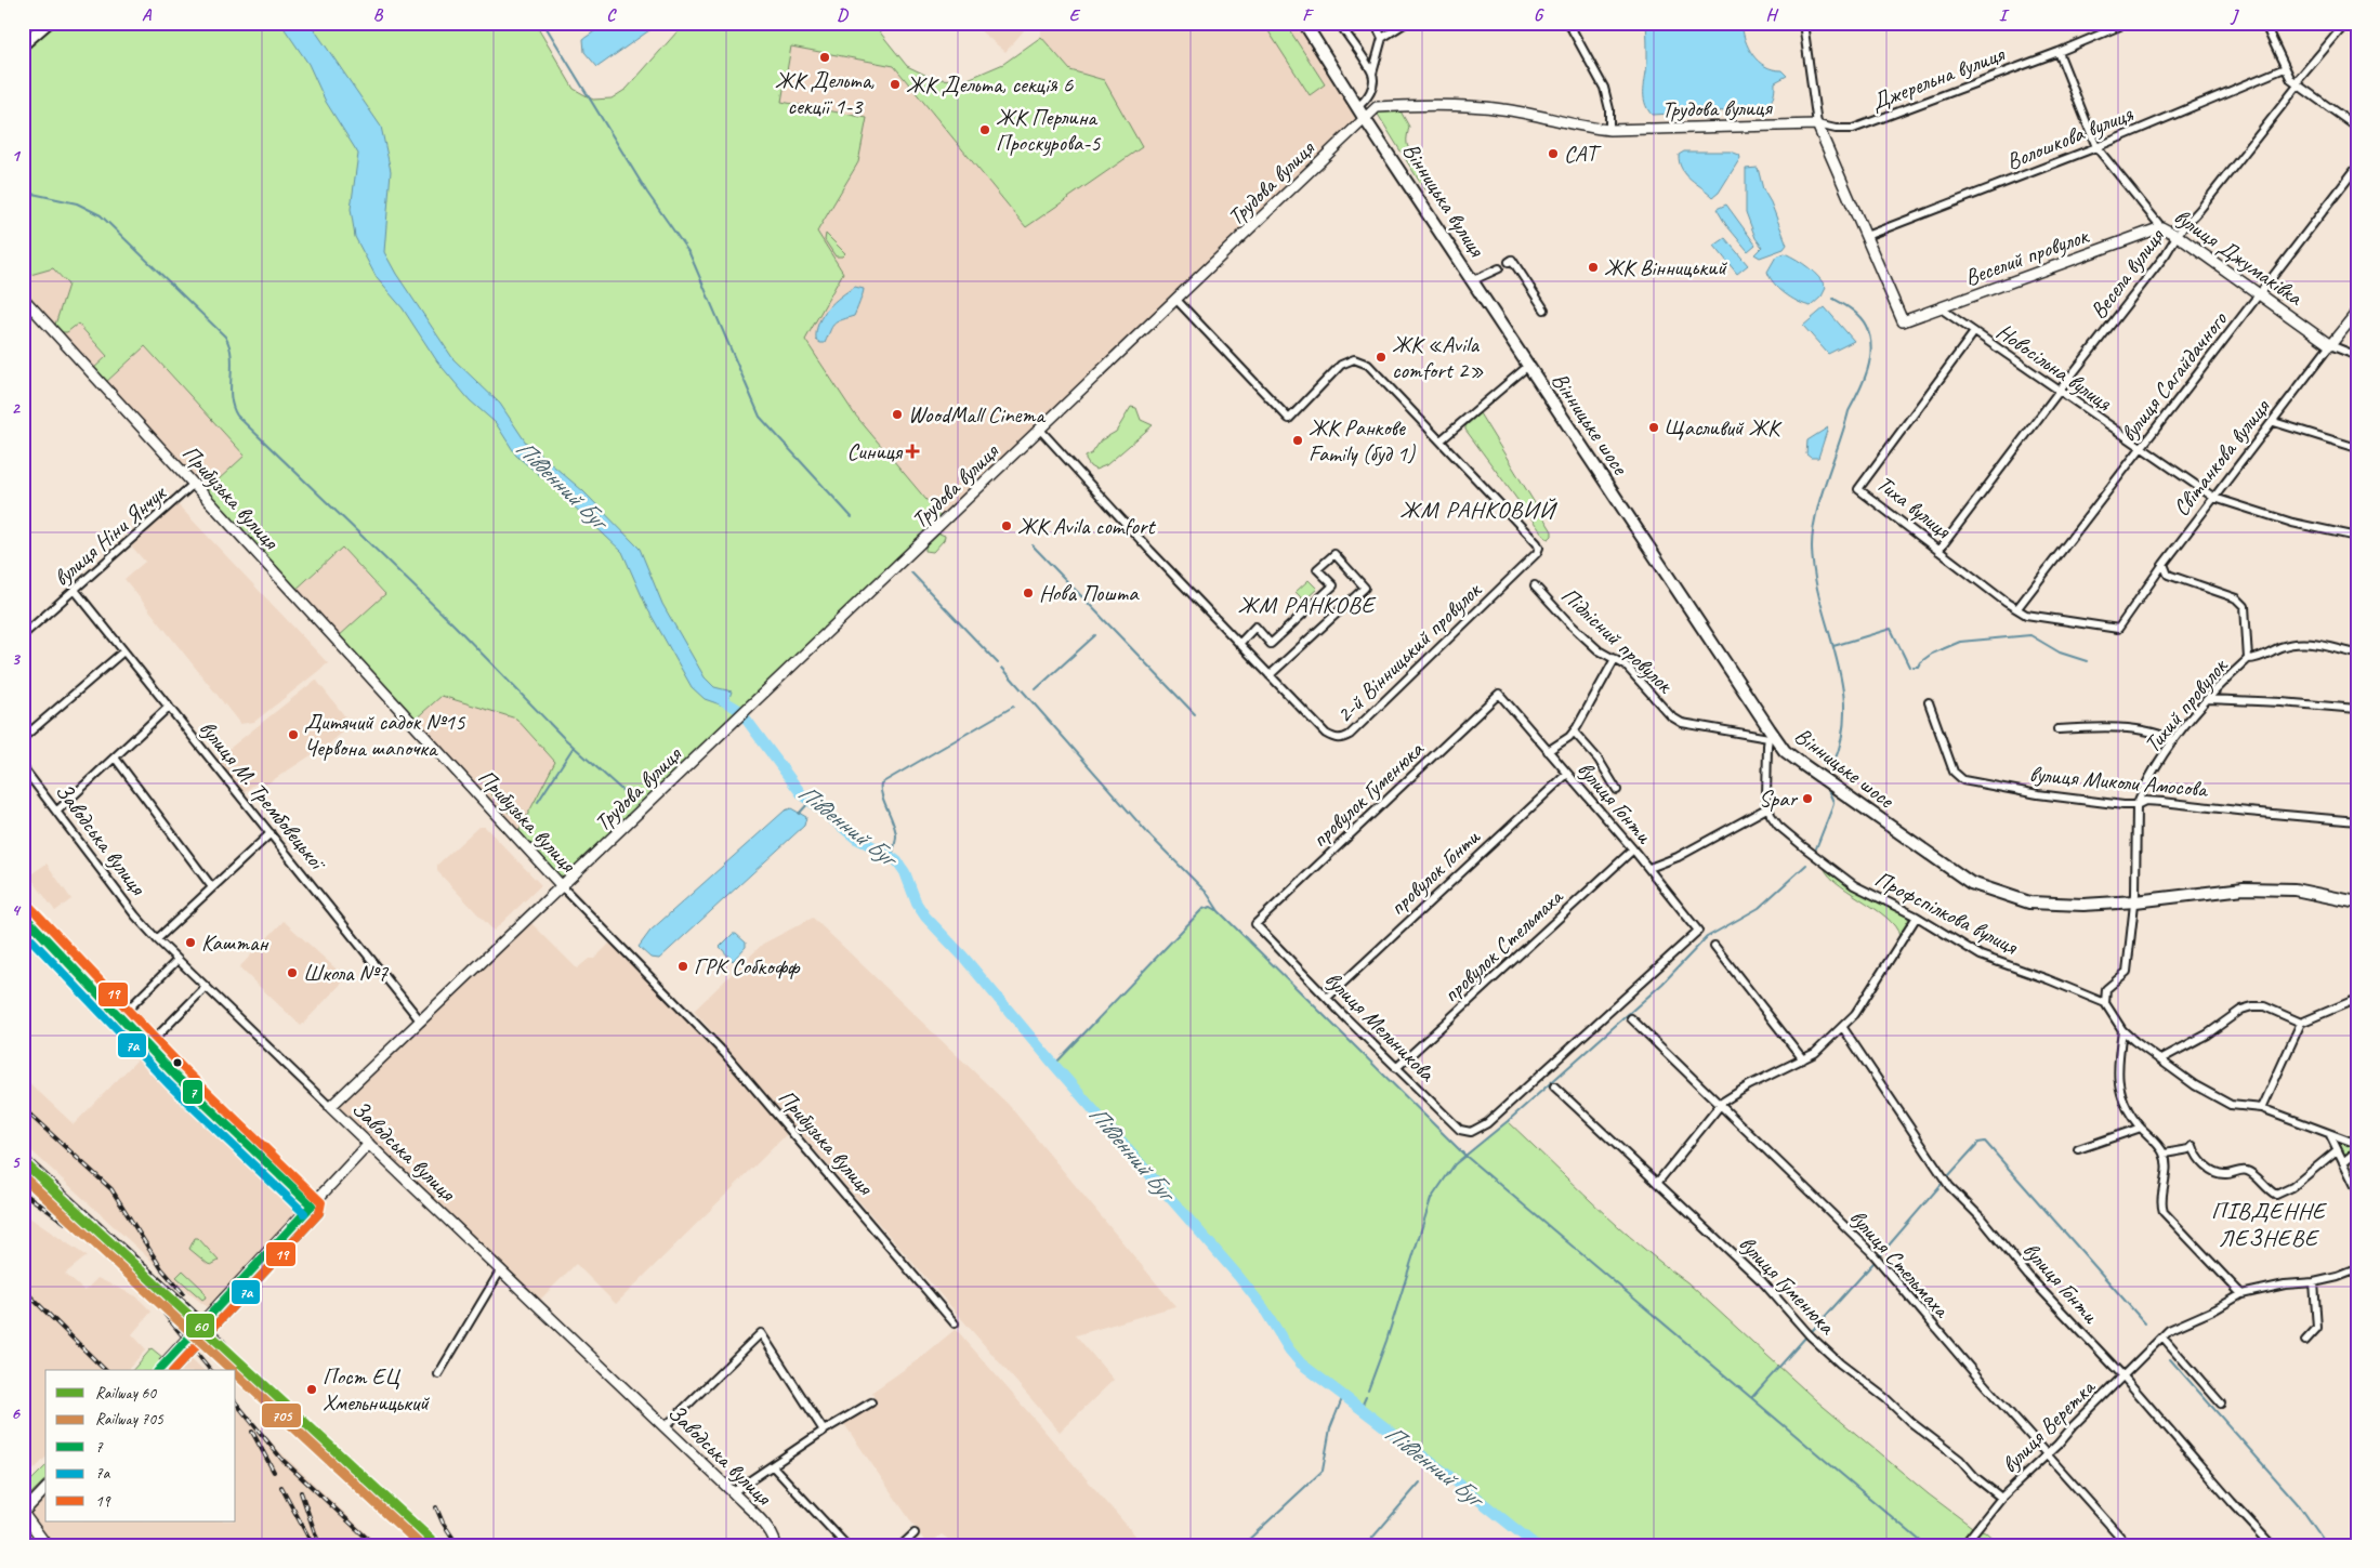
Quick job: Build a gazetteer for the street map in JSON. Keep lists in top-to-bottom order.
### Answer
{
  "streets": {
    "main road": ["Вінницька вулиця", "Вінницьке шосе"],
    "street": [
      "Джерельна вулиця",
      "Трудова вулиця",
      "Волошкова вулиця",
      "Веселий провулок",
      "вулиця Джумаківка",
      "Весела вулиця",
      "Новосільна вулиця",
      "вулиця Сагайдачного",
      "Світанкова вулиця",
      "Прибузька вулиця",
      "Тиха вулиця",
      "вулиця Ніни Янчук",
      "Підлісний провулок",
      "2-й Вінницький провулок",
      "Тихий провулок",
      "вулиця Миколи Амосова",
      "вулиця М. Трембовецької",
      "провулок Гуменюка",
      "вулиця Гонти",
      "Заводська вулиця",
      "провулок Гонти",
      "Профспілкова вулиця",
      "провулок Стельмаха",
      "вулиця Мельникова",
      "вулиця Стельмаха",
      "вулиця Гуменюка",
      "вулиця Веретка"
    ]
  },
  "crossings": [
    ["Джерельна вулиця", "Трудова вулиця"],
    ["Джерельна вулиця", "вулиця Джумаківка"],
    ["Трудова вулиця", "Вінницька вулиця"],
    ["Трудова вулиця", "Прибузька вулиця"],
    ["Трудова вулиця", "2-й Вінницький провулок"],
    ["Трудова вулиця", "вулиця М. Трембовецької"],
    ["Трудова вулиця", "Заводська вулиця"],
    ["Волошкова вулиця", "Веселий провулок"],
    ["Волошкова вулиця", "вулиця Джумаківка"],
    ["Вінницька вулиця", "Вінницьке шосе"],
    ["Веселий провулок", "вулиця Джумаківка"],
    ["Веселий провулок", "Новосільна вулиця"],
    ["вулиця Джумаківка", "Весела вулиця"],
    ["вулиця Джумаківка", "вулиця Сагайдачного"],
    ["вулиця Джумаківка", "Світанкова вулиця"],
    ["Весела вулиця", "Новосільна вулиця"],
    ["Весела вулиця", "Тиха вулиця"],
    ["Новосільна вулиця", "вулиця Сагайдачного"],
    ["Новосільна вулиця", "Світанкова вулиця"],
    ["Новосільна вулиця", "Тиха вулиця"],
    ["вулиця Сагайдачного", "Тиха вулиця"],
    ["Вінницьке шосе", "Підлісний провулок"],
    ["Світанкова вулиця", "Тиха вулиця"],
    ["Прибузька вулиця", "вулиця Ніни Янчук"],
    ["вулиця Ніни Янчук", "вулиця М. Трембовецької"],
    ["Тихий провулок", "вулиця Миколи Амосова"],
    ["провулок Гуменюка", "вулиця Гонти"],
    ["провулок Гуменюка", "вулиця Мельникова"],
    ["вулиця Гонти", "провулок Гонти"],
    ["вулиця Гонти", "провулок Стельмаха"],
    ["вулиця Гонти", "вулиця Мельникова"],
    ["вулиця Гонти", "вулиця Веретка"],
    ["провулок Гонти", "вулиця Мельникова"],
    ["провулок Стельмаха", "вулиця Мельникова"],
    ["вулиця Стельмаха", "вулиця Веретка"],
    ["вулиця Гуменюка", "вулиця Веретка"]
  ],
  "districts": ["ЖМ РАНКОВИЙ", "ЖМ РАНКОВЕ", "ПІВДЕННЕ ЛЕЗНЕВЕ"],
  "water": ["Південний Буг"],
  "places": {
    "other": [
      "ЖК Дельта, секції 1-3",
      "ЖК Дельта, секція 6",
      "ЖК Перлина Проскурова-5",
      "САТ",
      "ЖК Вінницький",
      "ЖК «Avila comfort 2»",
      "WoodMall Cinema",
      "Щасливий ЖК",
      "ЖК Ранкове Family (буд 1)",
      "ЖК Avila comfort",
      "Нова Пошта",
      "Дитячий садок №15 Червона шапочка",
      "Spar",
      "Каштан",
      "ГРК Собкофф",
      "Школа №7",
      "Пост ЕЦ Хмельницький"
    ],
    "health": ["Синиця"]
  },
  "lines": [
    "transit line 19",
    "transit line 7",
    "transit line 7а",
    "rail line 60",
    "rail line 705"
  ],
  "legend": [
    "Railway 60",
    "Railway 705",
    "7",
    "7а",
    "19"
  ],
  "grid": {
    "columns": [
      "A",
      "B",
      "C",
      "D",
      "E",
      "F",
      "G",
      "H",
      "I",
      "J"
    ],
    "rows": [
      "1",
      "2",
      "3",
      "4",
      "5",
      "6"
    ]
  }
}
